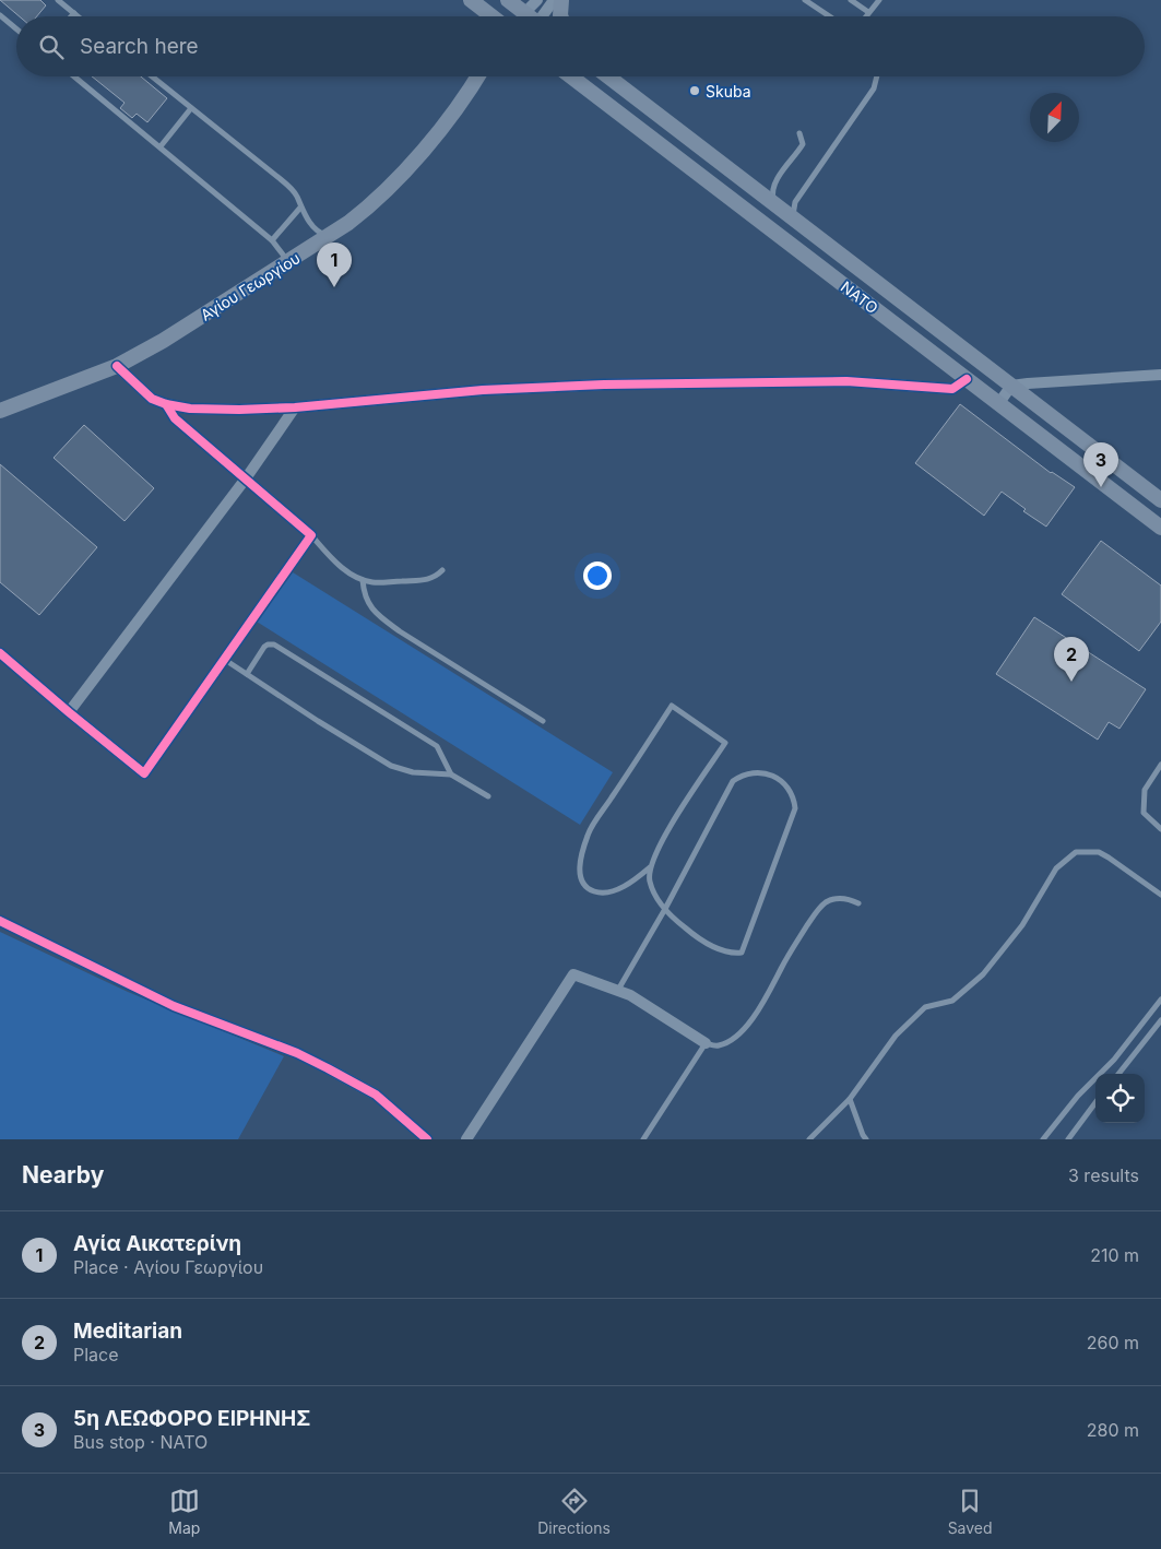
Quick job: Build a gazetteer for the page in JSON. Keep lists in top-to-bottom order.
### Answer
{
  "streets": {
    "main road": ["Αγίου Γεωργίου", "ΝΑΤΟ"]
  },
  "places": ["Skuba"],
  "north": "top right",
  "page": {
    "search": "Search here",
    "pins": ["1", "3", "2"],
    "heading": ["Nearby", "3 results"],
    "list": [
      {
        "mark": "1",
        "name": "Αγία Αικατερίνη",
        "note": "Place · Αγίου Γεωργίου",
        "value": "210 m"
      },
      {
        "mark": "2",
        "name": "Meditarian",
        "note": "Place",
        "value": "260 m"
      },
      {
        "mark": "3",
        "name": "5η ΛΕΩΦΟΡΟ ΕΙΡΗΝΗΣ",
        "note": "Bus stop · ΝΑΤΟ",
        "value": "280 m"
      }
    ],
    "nav": ["Map", "Directions", "Saved"]
  }
}
